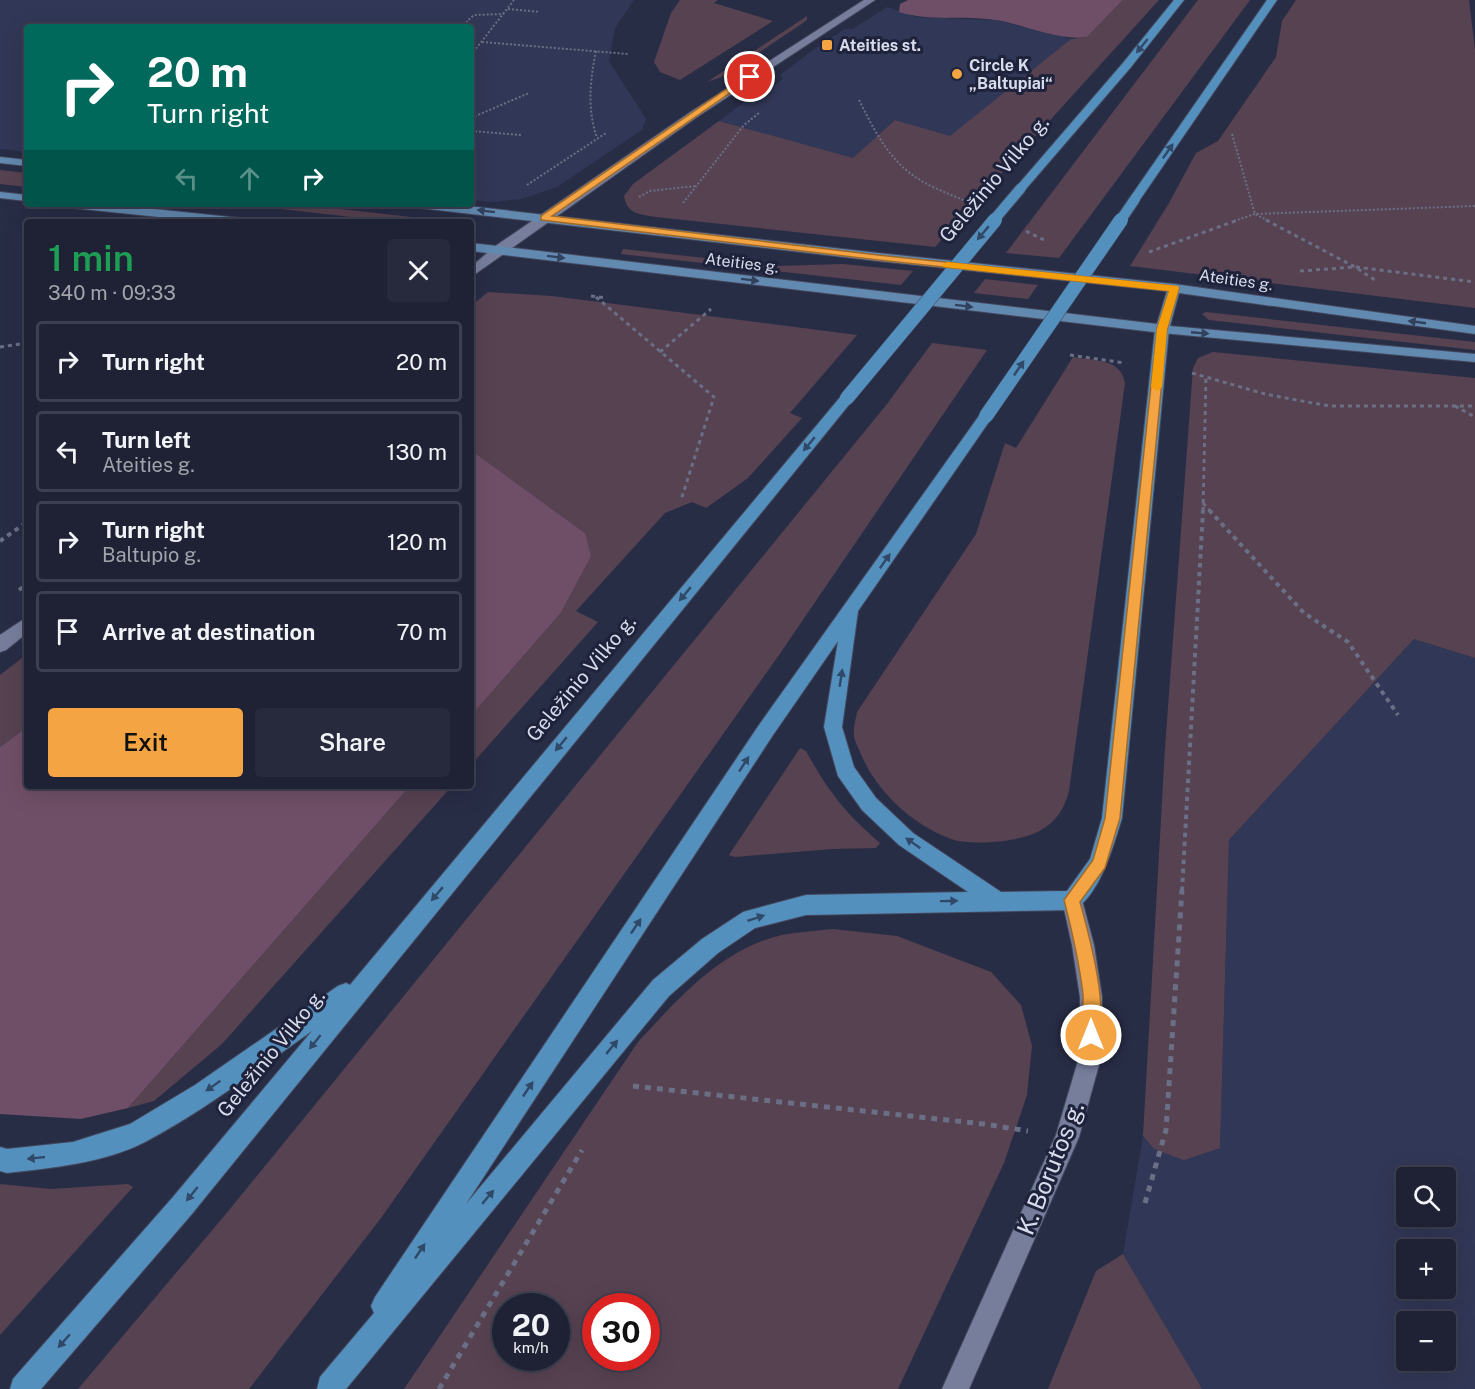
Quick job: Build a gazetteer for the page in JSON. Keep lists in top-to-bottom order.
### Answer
{
  "streets": {
    "highway": ["Geležinio Vilko g."],
    "main road": ["Ateities g."],
    "street": ["K. Borutos g."]
  },
  "places": {
    "transit": ["Ateities st."],
    "other": ["Circle K „Baltupiai“"]
  },
  "page": {
    "turn": ["20 m", "Turn right"],
    "heading": ["1 min", "340 m · 09:33"],
    "list": [
      {
        "name": "Turn right",
        "value": "20 m"
      },
      {
        "name": "Turn left",
        "note": "Ateities g.",
        "value": "130 m"
      },
      {
        "name": "Turn right",
        "note": "Baltupio g.",
        "value": "120 m"
      },
      {
        "name": "Arrive at destination",
        "value": "70 m"
      }
    ],
    "buttons": ["Exit", "Share"],
    "map_buttons": ["+", "−"],
    "speed": "20 km/h",
    "limit": "30"
  }
}
